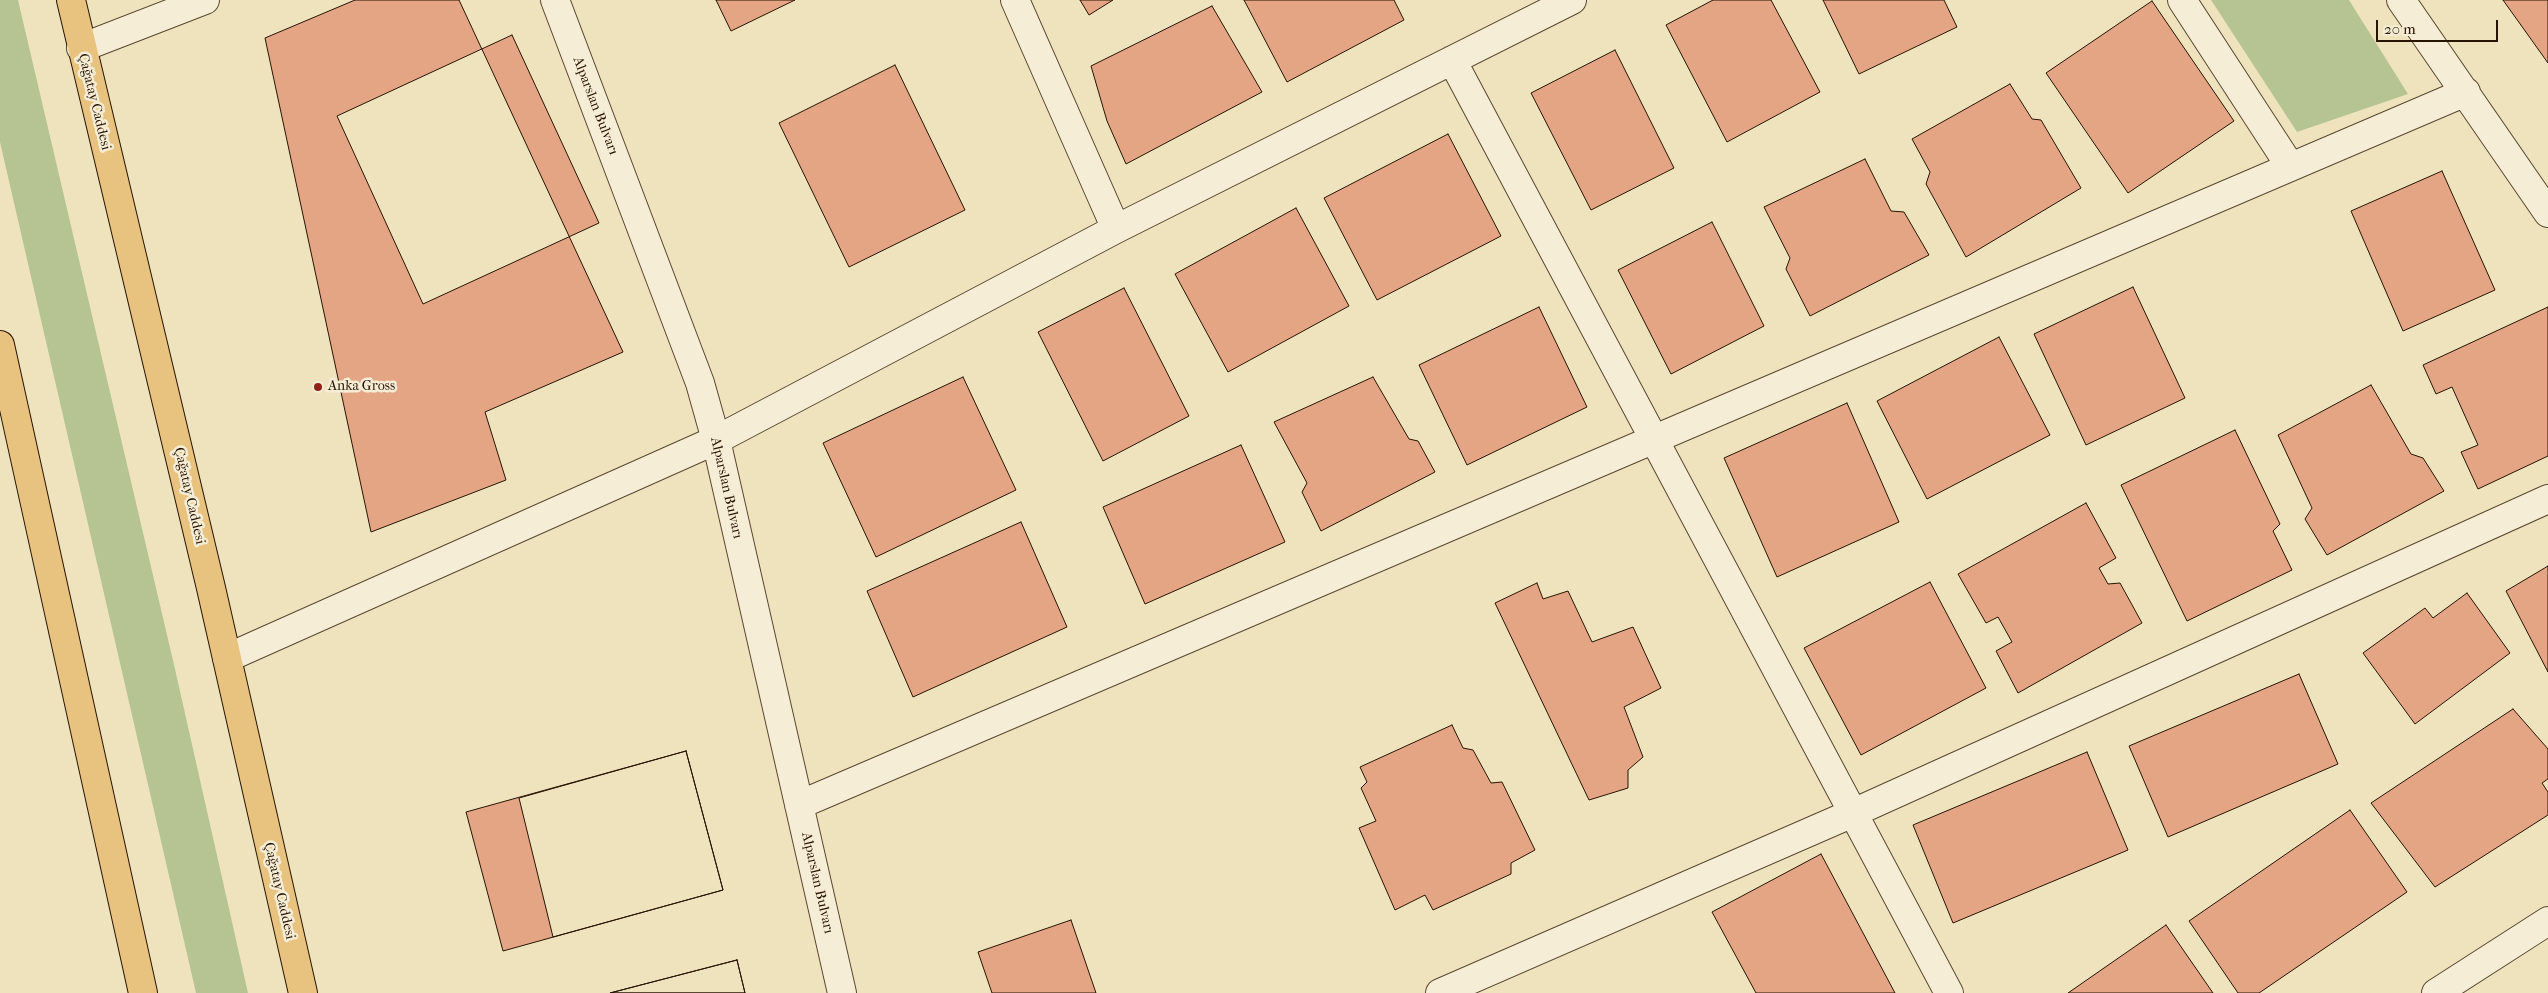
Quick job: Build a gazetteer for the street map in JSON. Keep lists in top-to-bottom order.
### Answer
{
  "streets": {
    "main road": ["Çağatay Caddesi"],
    "street": ["Alparslan Bulvarı"]
  },
  "places": ["Anka Gross"],
  "scale_bar": "20 m"
}
